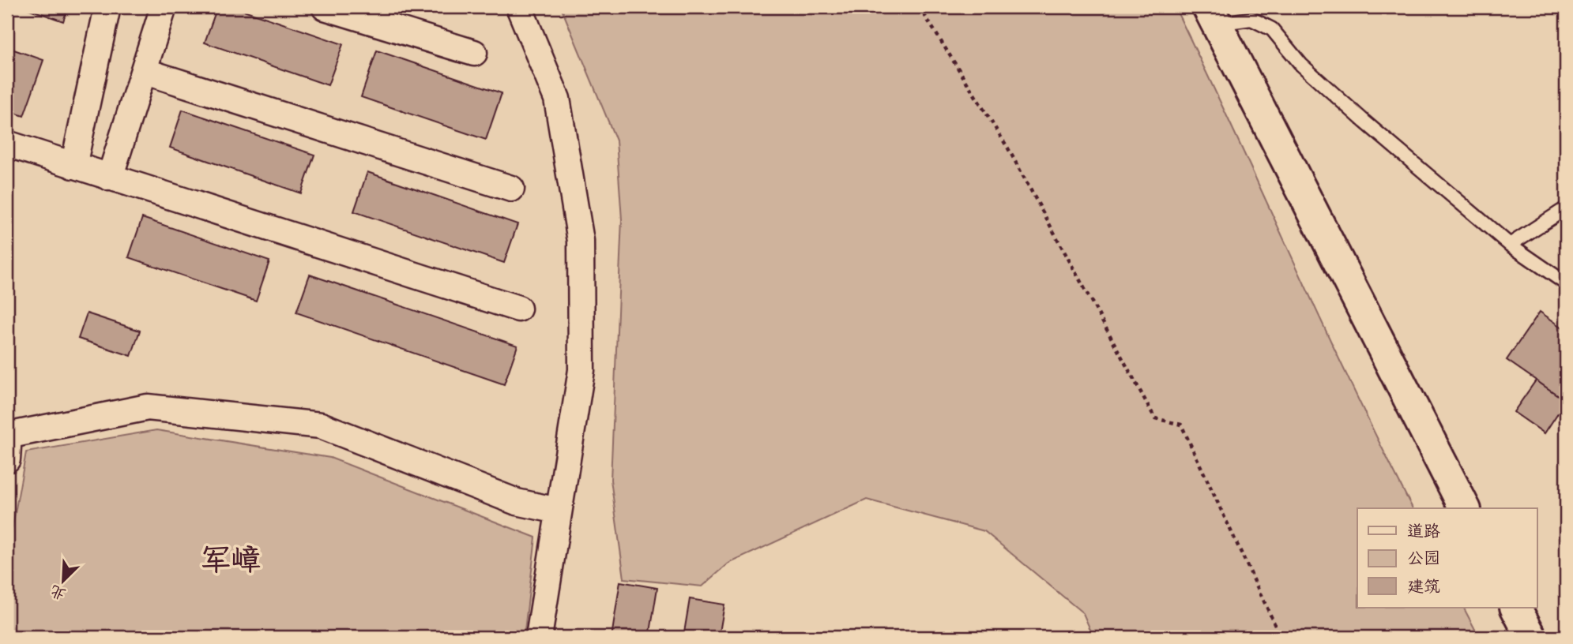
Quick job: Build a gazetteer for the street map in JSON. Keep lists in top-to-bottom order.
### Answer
{
  "districts": ["军嶂"],
  "legend": ["道路", "公园", "建筑"],
  "north": "bottom left"
}
